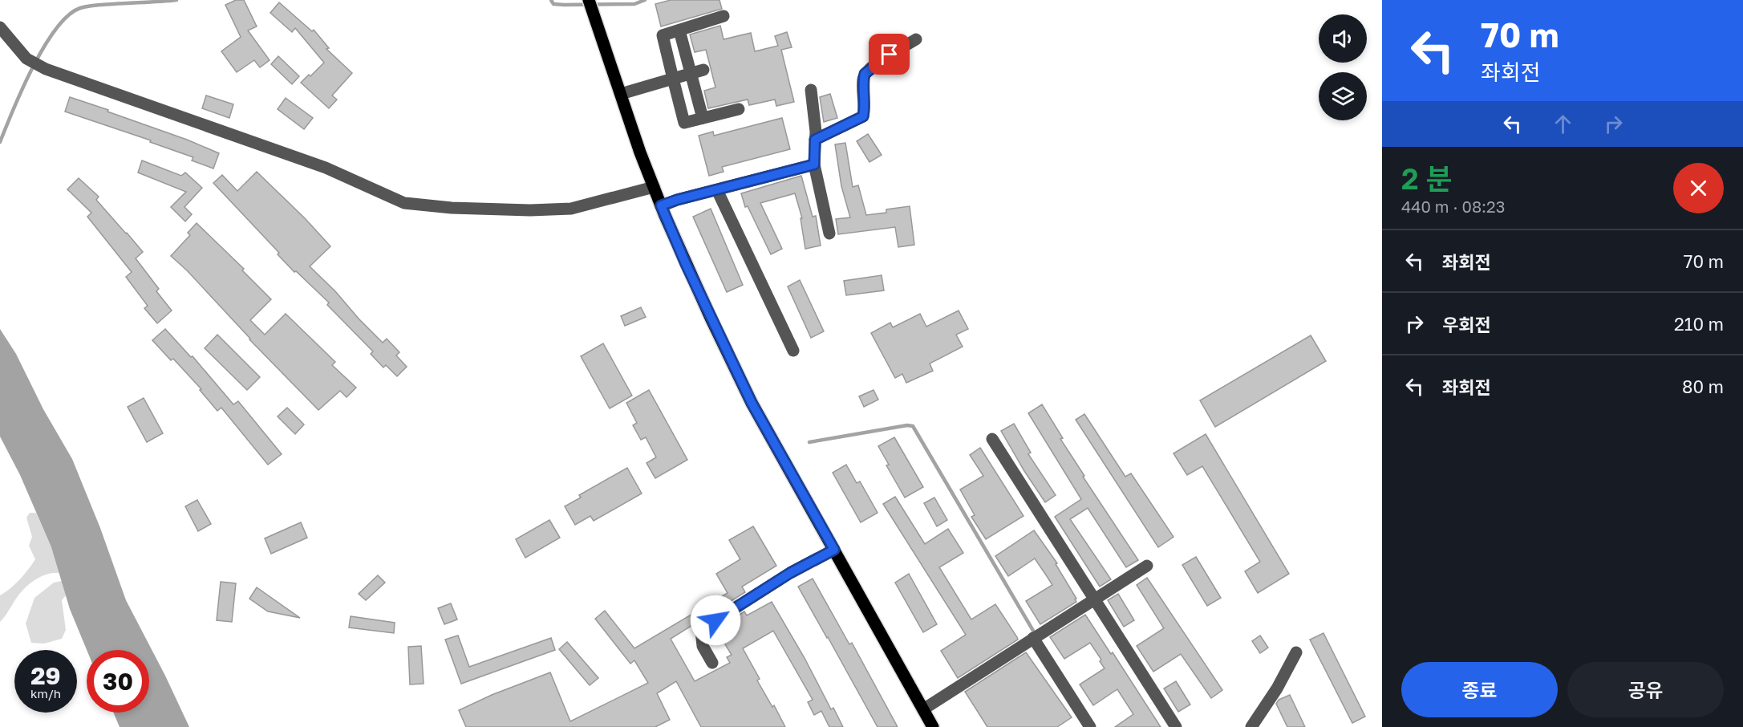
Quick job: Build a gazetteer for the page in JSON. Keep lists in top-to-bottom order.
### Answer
{
  "page": {
    "turn": ["70 m", "좌회전"],
    "heading": ["2 분", "440 m · 08:23"],
    "list": [
      {
        "name": "좌회전",
        "value": "70 m"
      },
      {
        "name": "우회전",
        "value": "210 m"
      },
      {
        "name": "좌회전",
        "value": "80 m"
      }
    ],
    "speed": "29 km/h",
    "limit": "30",
    "buttons": ["종료", "공유"]
  }
}
